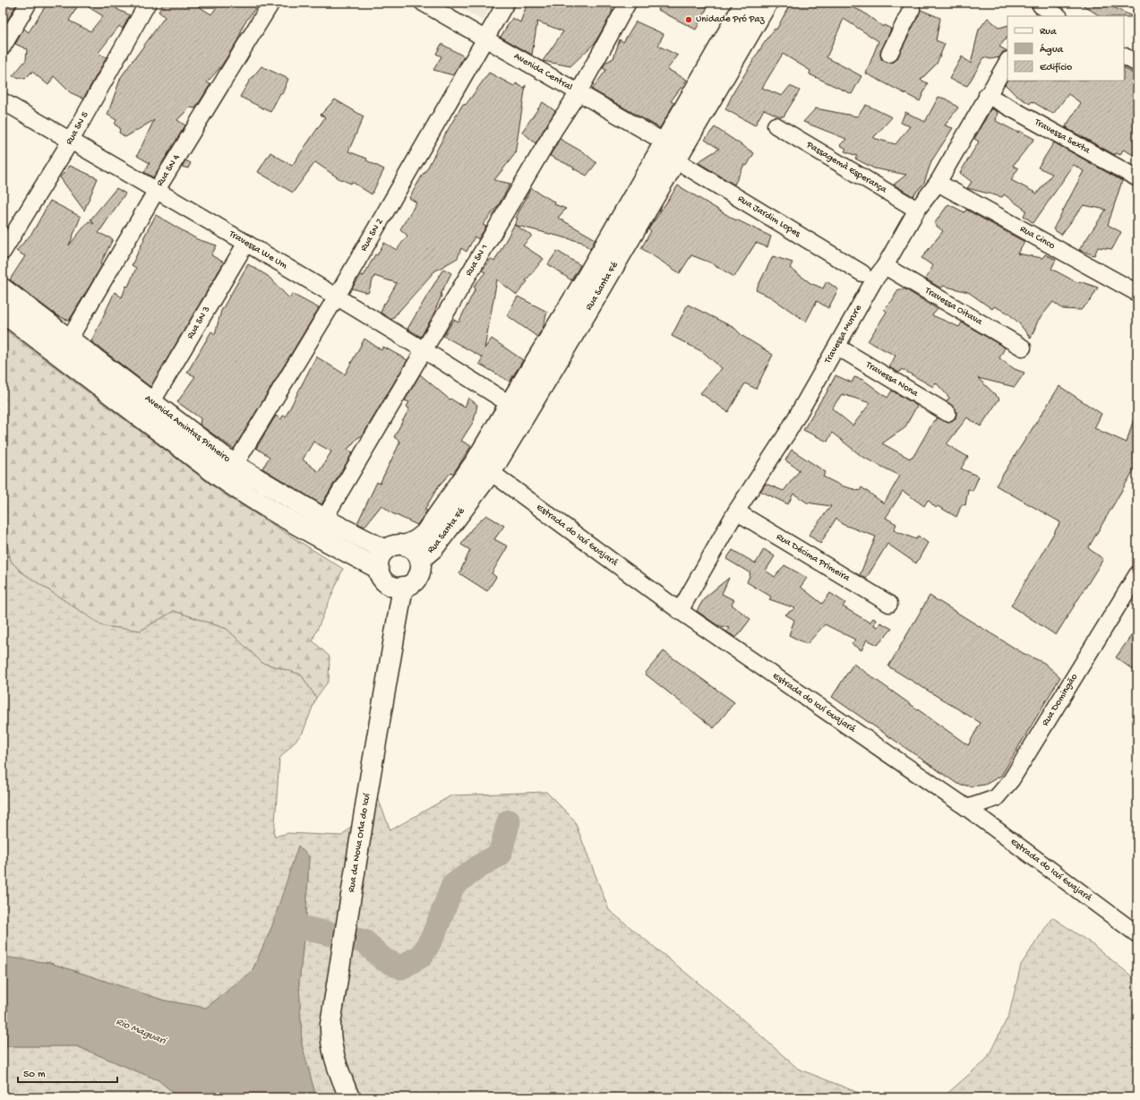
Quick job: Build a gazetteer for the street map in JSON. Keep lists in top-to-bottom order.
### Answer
{
  "streets": {
    "street": [
      "Avenida Central",
      "Rua SN 5",
      "Travessa Sexta",
      "Passagemà Esperança",
      "Rua SN 4",
      "Rua Jardim Lopes",
      "Rua SN 2",
      "Rua Cinco",
      "Travessa We Um",
      "Rua SN 1",
      "Rua Santa Fé",
      "Travessa Oitava",
      "Rua SN 3",
      "Travessa Murure",
      "Travessa Nona",
      "Avenida Amintas Pinheiro",
      "Estrada do Icuí Guajará",
      "Rua Décima Primeira",
      "Rua Domingão",
      "Rua da Nova Orla do Icuí"
    ]
  },
  "crossings": [
    ["Avenida Central", "Rua SN 2"],
    ["Avenida Central", "Rua SN 1"],
    ["Avenida Central", "Rua Santa Fé"],
    ["Rua SN 5", "Travessa We Um"],
    ["Travessa Sexta", "Travessa Murure"],
    ["Passagemà Esperança", "Travessa Murure"],
    ["Rua SN 4", "Travessa We Um"],
    ["Rua SN 4", "Avenida Amintas Pinheiro"],
    ["Rua Jardim Lopes", "Rua Santa Fé"],
    ["Rua SN 2", "Travessa We Um"],
    ["Rua SN 2", "Avenida Amintas Pinheiro"],
    ["Rua Cinco", "Travessa Murure"],
    ["Travessa We Um", "Rua SN 1"],
    ["Travessa We Um", "Rua Santa Fé"],
    ["Travessa We Um", "Rua SN 3"],
    ["Rua SN 1", "Avenida Amintas Pinheiro"],
    ["Rua Santa Fé", "Avenida Amintas Pinheiro"],
    ["Rua Santa Fé", "Estrada do Icuí Guajará"],
    ["Rua Santa Fé", "Rua da Nova Orla do Icuí"],
    ["Travessa Oitava", "Travessa Murure"],
    ["Rua SN 3", "Avenida Amintas Pinheiro"],
    ["Travessa Murure", "Travessa Nona"],
    ["Travessa Murure", "Estrada do Icuí Guajará"],
    ["Travessa Murure", "Rua Décima Primeira"],
    ["Avenida Amintas Pinheiro", "Rua da Nova Orla do Icuí"],
    ["Estrada do Icuí Guajará", "Rua Domingão"]
  ],
  "water": ["Rio Maguari"],
  "places": ["Unidade Pró Paz"],
  "legend": ["Rua", "Água", "Edifício"],
  "scale_bar": "50 m"
}
